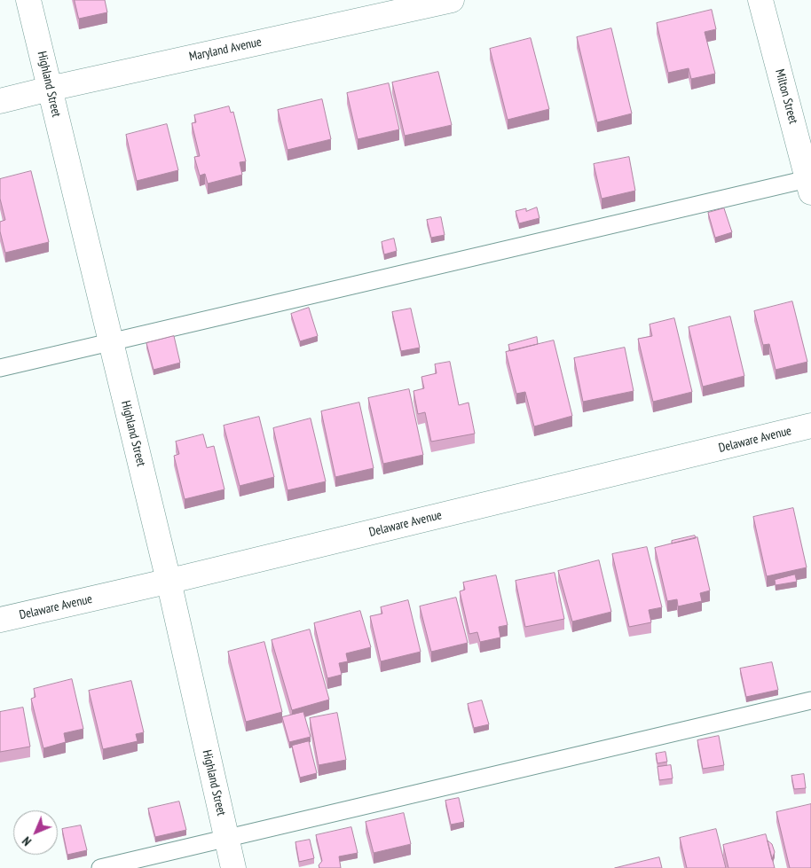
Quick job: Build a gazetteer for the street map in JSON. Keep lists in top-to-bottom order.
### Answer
{
  "streets": {
    "street": [
      "Maryland Avenue",
      "Highland Street",
      "Milton Street",
      "Delaware Avenue"
    ]
  },
  "crossings": [
    ["Maryland Avenue", "Highland Street"],
    ["Highland Street", "Delaware Avenue"]
  ],
  "north": "bottom left"
}
